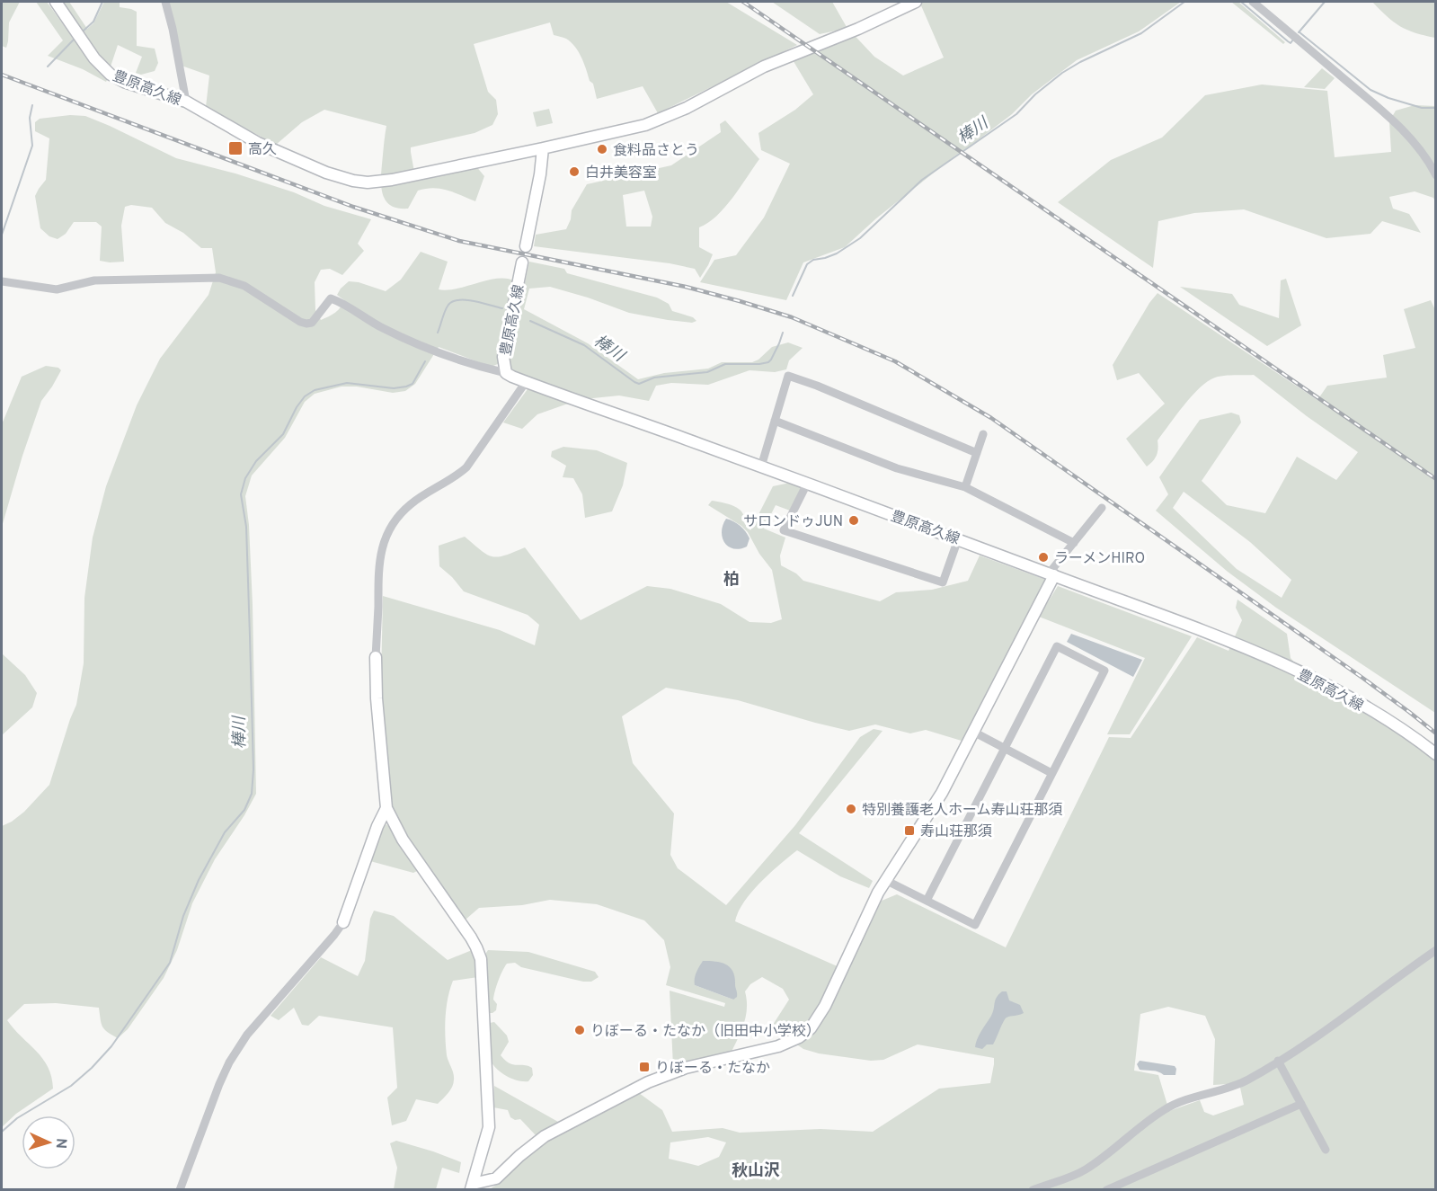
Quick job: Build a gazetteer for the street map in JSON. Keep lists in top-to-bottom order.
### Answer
{
  "streets": {
    "street": ["豊原高久線"]
  },
  "districts": ["柏", "秋山沢"],
  "water": ["棒川"],
  "places": {
    "transit": ["高久", "寿山荘那須", "りぼーる・たなか"],
    "other": [
      "食料品さとう",
      "白井美容室",
      "サロンドゥJUN",
      "ラーメンHIRO",
      "特別養護老人ホーム寿山荘那須",
      "りぼーる・たなか（旧田中小学校）"
    ]
  },
  "north": "right"
}
